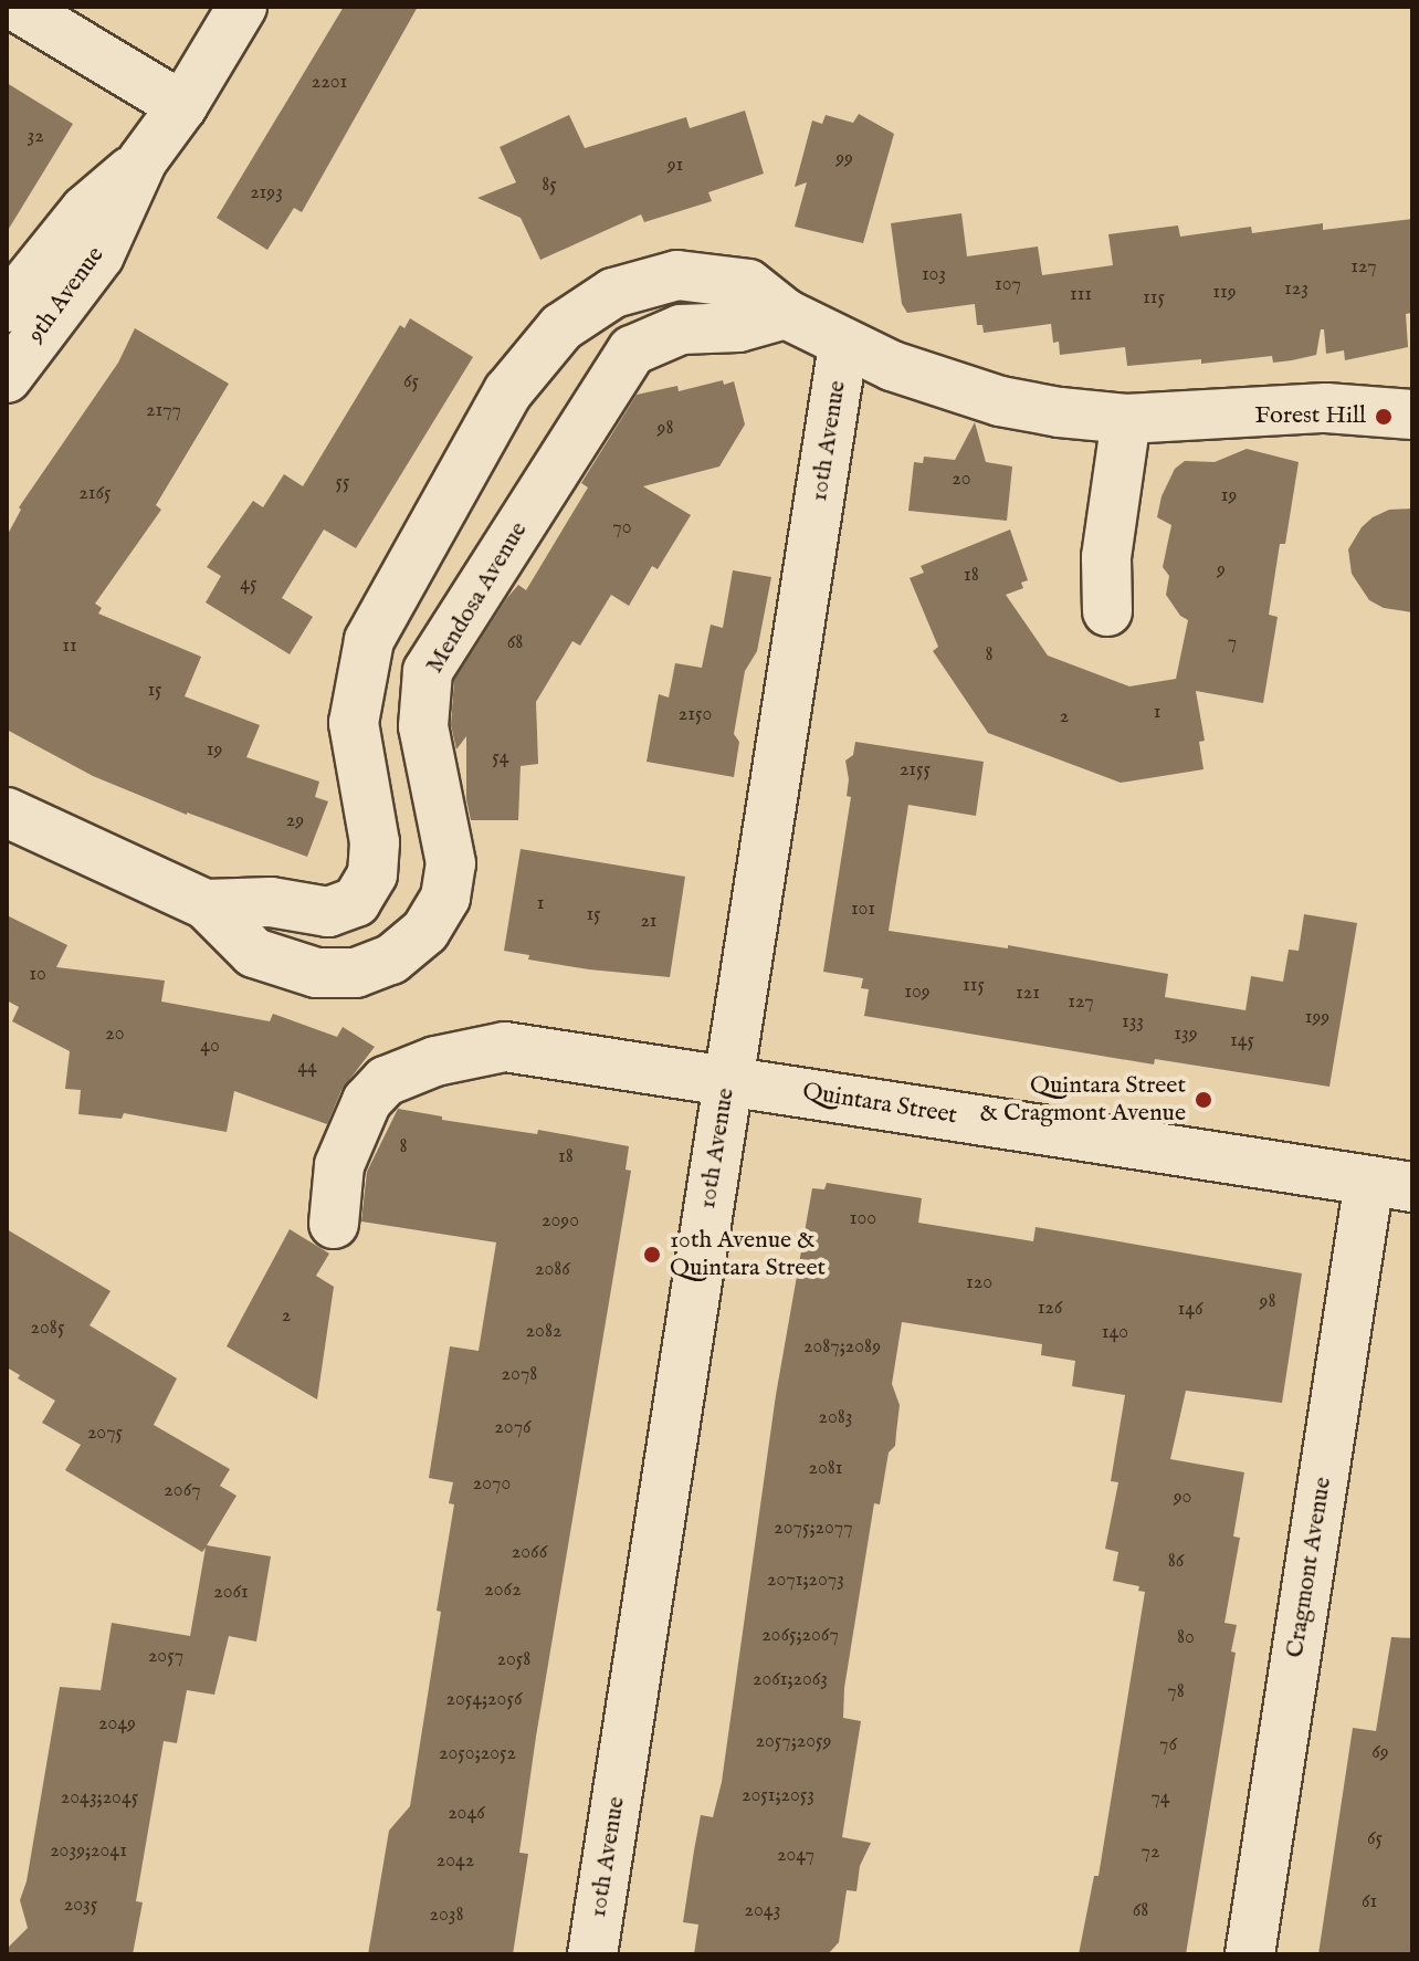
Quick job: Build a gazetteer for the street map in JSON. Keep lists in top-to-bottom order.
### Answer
{
  "streets": {
    "street": [
      "9th Avenue",
      "10th Avenue",
      "Mendosa Avenue",
      "Quintara Street",
      "Cragmont Avenue"
    ]
  },
  "crossings": [
    ["10th Avenue", "Mendosa Avenue"],
    ["10th Avenue", "Quintara Street"],
    ["Quintara Street", "Cragmont Avenue"]
  ],
  "places": ["Forest Hill", "Quintara Street & Cragmont Avenue", "10th Avenue & Quintara Street"],
  "house_numbers": [
    "2201",
    "32",
    "99",
    "91",
    "85",
    "2193",
    "127",
    "103",
    "107",
    "123",
    "119",
    "111",
    "115",
    "65",
    "2177",
    "98",
    "20",
    "55",
    "2165",
    "19",
    "70",
    "9",
    "18",
    "45",
    "68",
    "7",
    "11",
    "8",
    "15",
    "1",
    "2150",
    "2",
    "19",
    "54",
    "2155",
    "29",
    "1",
    "101",
    "15",
    "21",
    "10",
    "115",
    "109",
    "121",
    "127",
    "199",
    "133",
    "20",
    "139",
    "145",
    "40",
    "44",
    "8",
    "18",
    "100",
    "2090",
    "2086",
    "120",
    "98",
    "126",
    "146",
    "2",
    "2085",
    "2082",
    "140",
    "2087;2089",
    "2078",
    "2083",
    "2076",
    "2075",
    "2081",
    "2070",
    "2067",
    "90",
    "2075;2077",
    "2066",
    "86",
    "2071;2073",
    "2062",
    "2061",
    "2065;2067",
    "80",
    "2057",
    "2058",
    "2061;2063",
    "78",
    "2054;2056",
    "2049",
    "2057;2059",
    "76",
    "69",
    "2050;2052",
    "2051;2053",
    "2043;2045",
    "74",
    "2046",
    "65",
    "2039;2041",
    "72",
    "2047",
    "2042",
    "61",
    "2035",
    "2043",
    "68",
    "2038"
  ]
}
